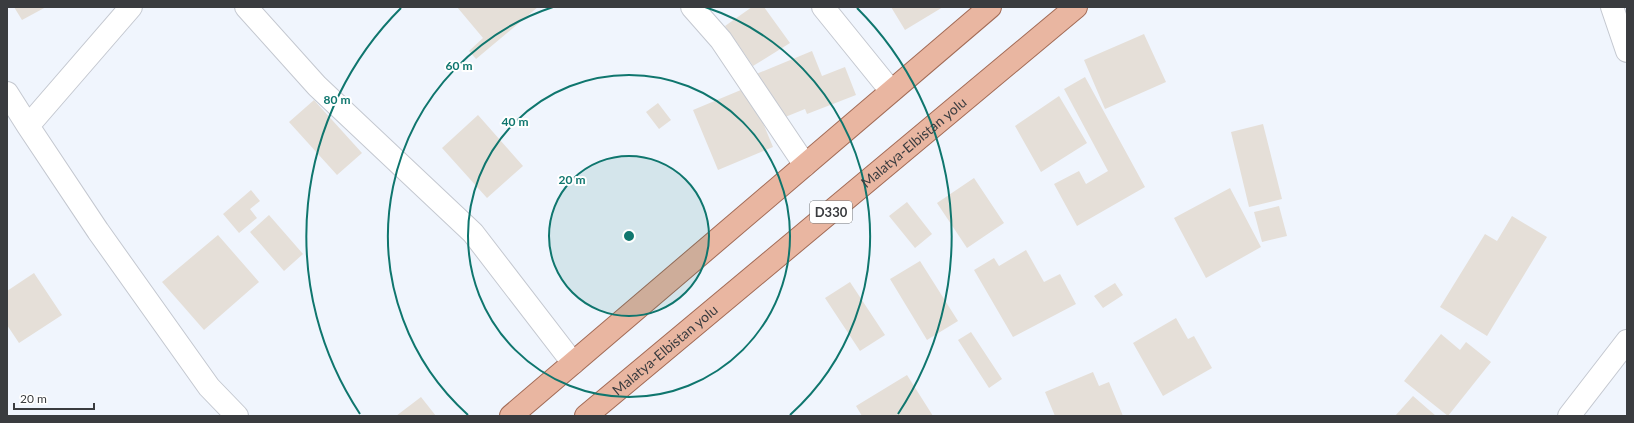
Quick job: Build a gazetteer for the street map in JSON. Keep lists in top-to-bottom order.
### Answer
{
  "streets": {
    "main road": ["Malatya-Elbistan yolu", "D330"]
  },
  "scale_bar": "20 m",
  "rings": [
    "60 m",
    "80 m",
    "40 m",
    "20 m"
  ]
}
